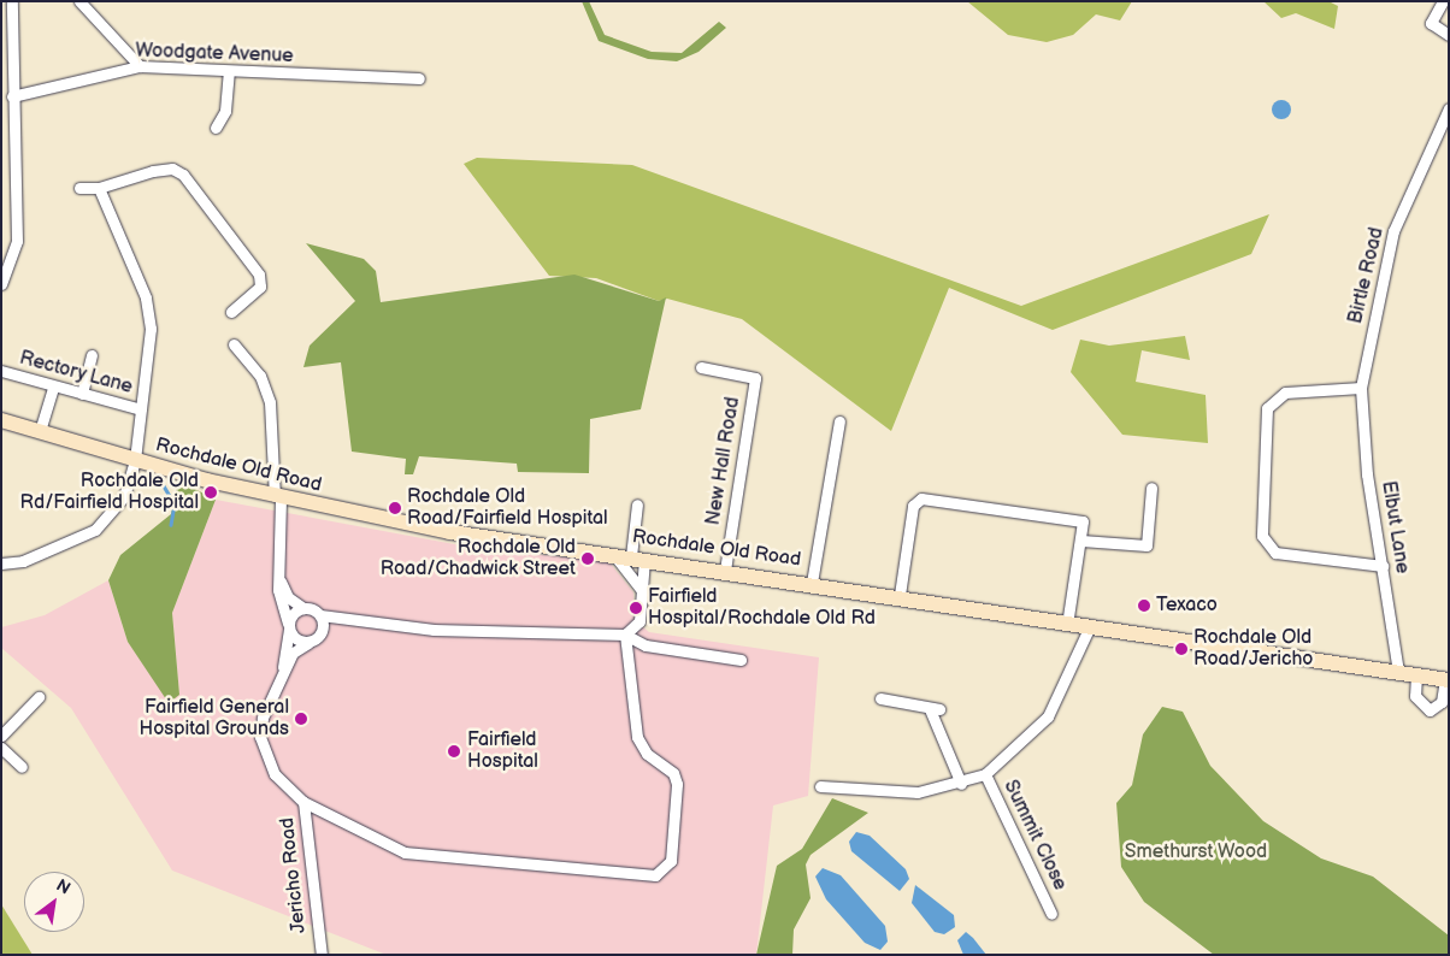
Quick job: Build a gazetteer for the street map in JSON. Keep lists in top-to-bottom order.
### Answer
{
  "streets": {
    "main road": ["Rochdale Old Road"],
    "street": [
      "Woodgate Avenue",
      "Birtle Road",
      "Rectory Lane",
      "New Hall Road",
      "Elbut Lane",
      "Summit Close",
      "Jericho Road"
    ]
  },
  "crossings": [
    ["Birtle Road", "Elbut Lane"],
    ["Rectory Lane", "Rochdale Old Road"],
    ["New Hall Road", "Rochdale Old Road"],
    ["Rochdale Old Road", "Elbut Lane"]
  ],
  "parks": ["Smethurst Wood"],
  "places": [
    "Rochdale Old Rd/Fairfield Hospital",
    "Rochdale Old Road/Fairfield Hospital",
    "Rochdale Old Road/Chadwick Street",
    "Texaco",
    "Fairfield Hospital/Rochdale Old Rd",
    "Rochdale Old Road/Jericho",
    "Fairfield General Hospital Grounds",
    "Fairfield Hospital"
  ],
  "north": "top right"
}
